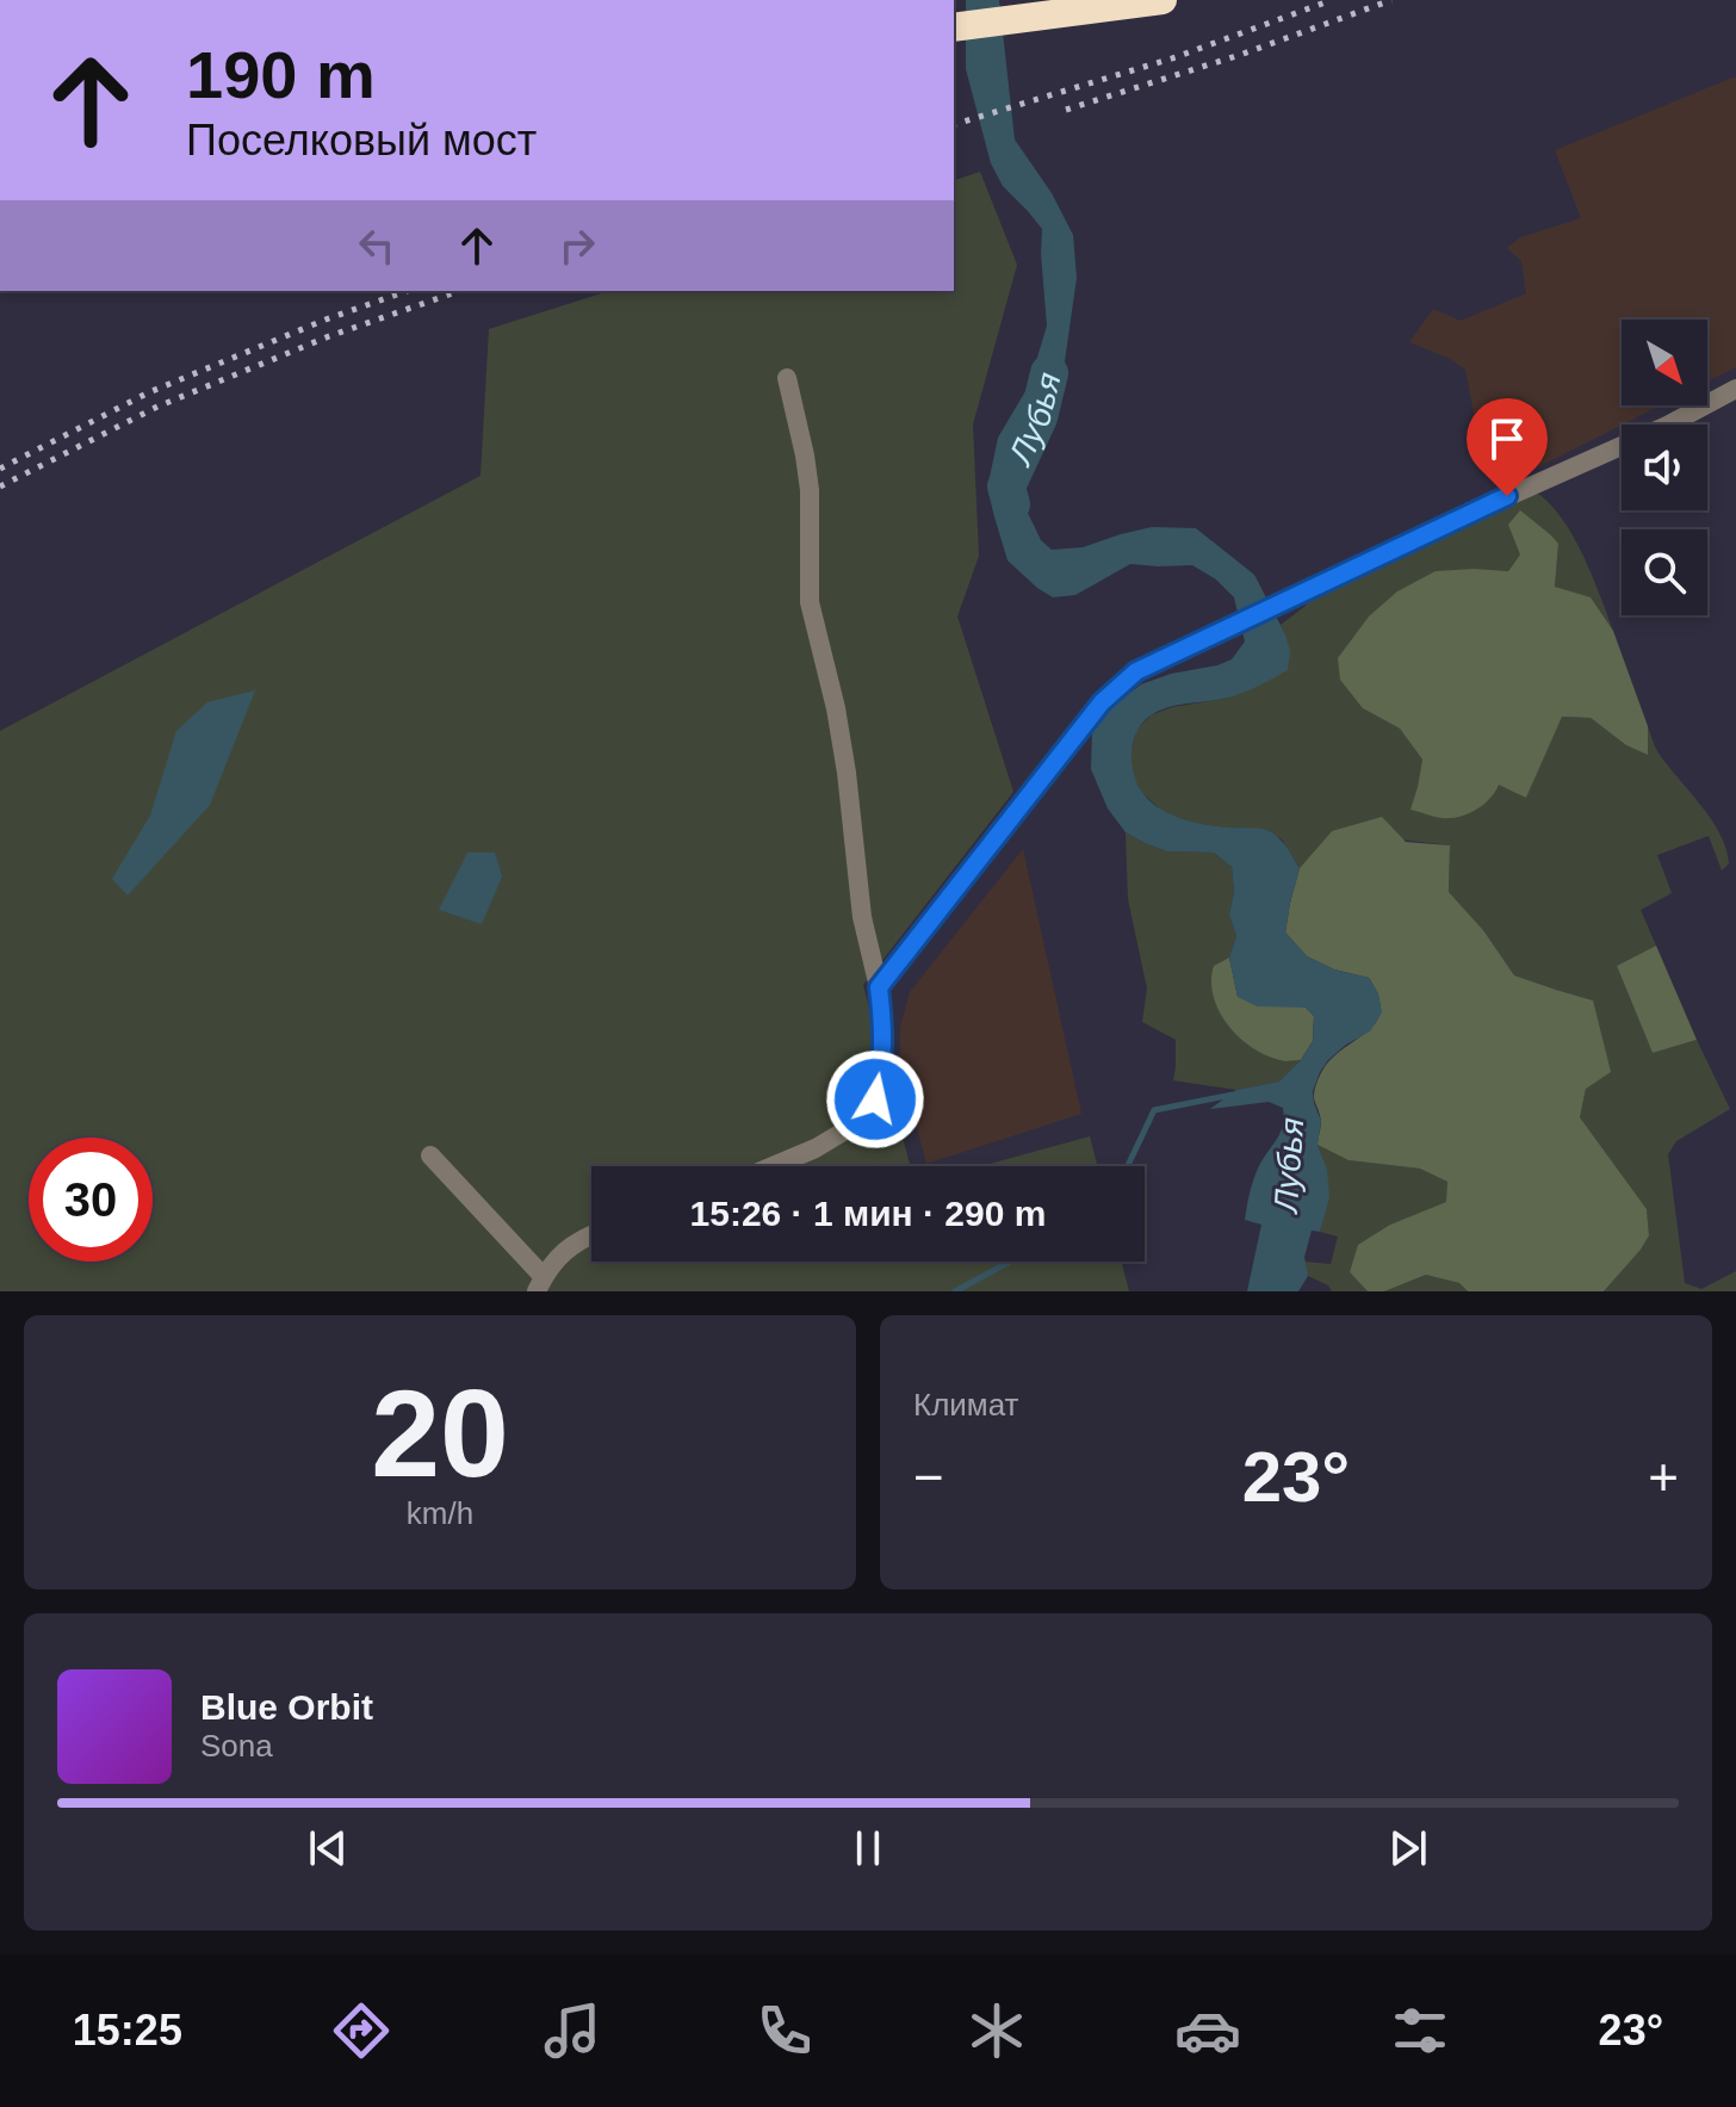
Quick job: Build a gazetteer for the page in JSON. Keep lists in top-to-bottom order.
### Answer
{
  "water": ["Лубья"],
  "north": "bottom right",
  "page": {
    "turn": ["190 m", "Поселковый мост"],
    "limit": "30",
    "trip": "15:26 · 1 мин · 290 m",
    "tile": [
      ["20", "km/h"],
      "Климат"
    ],
    "heat": ["−", "23°", "+"],
    "song": ["Blue Orbit", "Sona"],
    "tabs": ["15:25", "23°"]
  }
}
